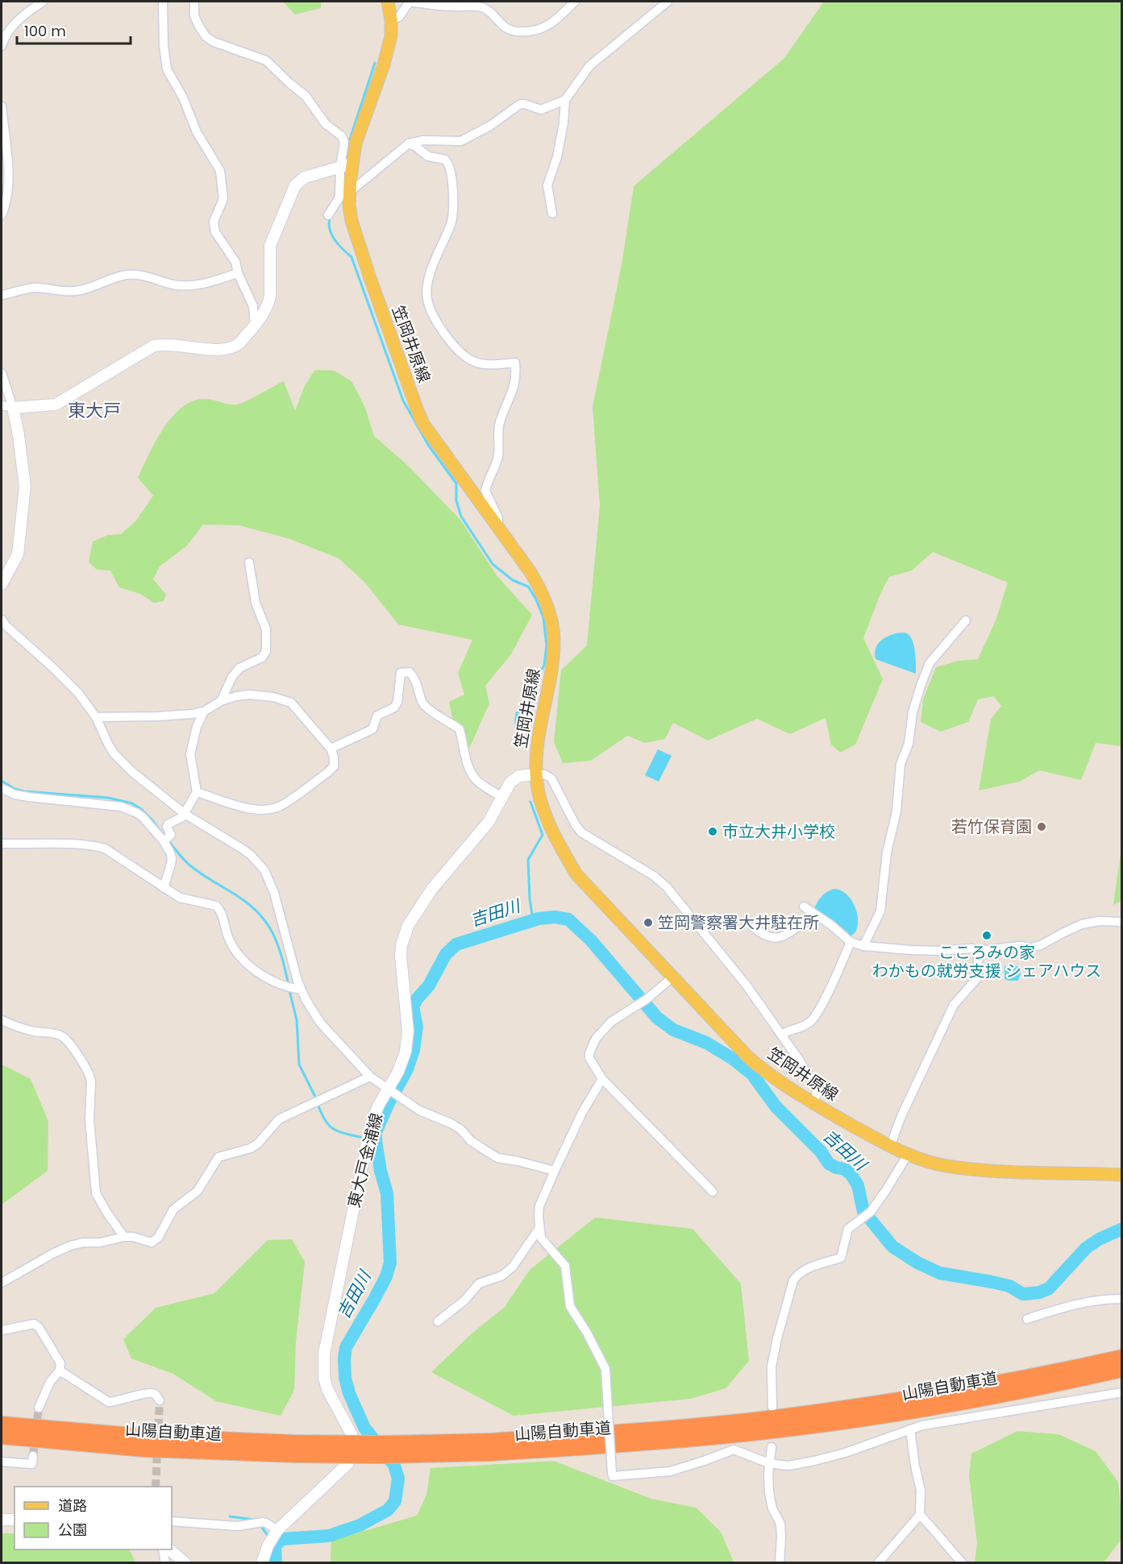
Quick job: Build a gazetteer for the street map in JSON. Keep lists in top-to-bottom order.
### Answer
{
  "streets": {
    "highway": ["山陽自動車道"],
    "main road": ["笠岡井原線", "東大戸金浦線"]
  },
  "crossings": [
    ["笠岡井原線", "東大戸金浦線"]
  ],
  "districts": ["東大戸"],
  "water": ["吉田川"],
  "places": [
    "若竹保育園",
    "市立大井小学校",
    "笠岡警察署大井駐在所",
    "こころみの家 わかもの就労支援 シェアハウス"
  ],
  "legend": ["道路", "公園"],
  "scale_bar": "100 m"
}
